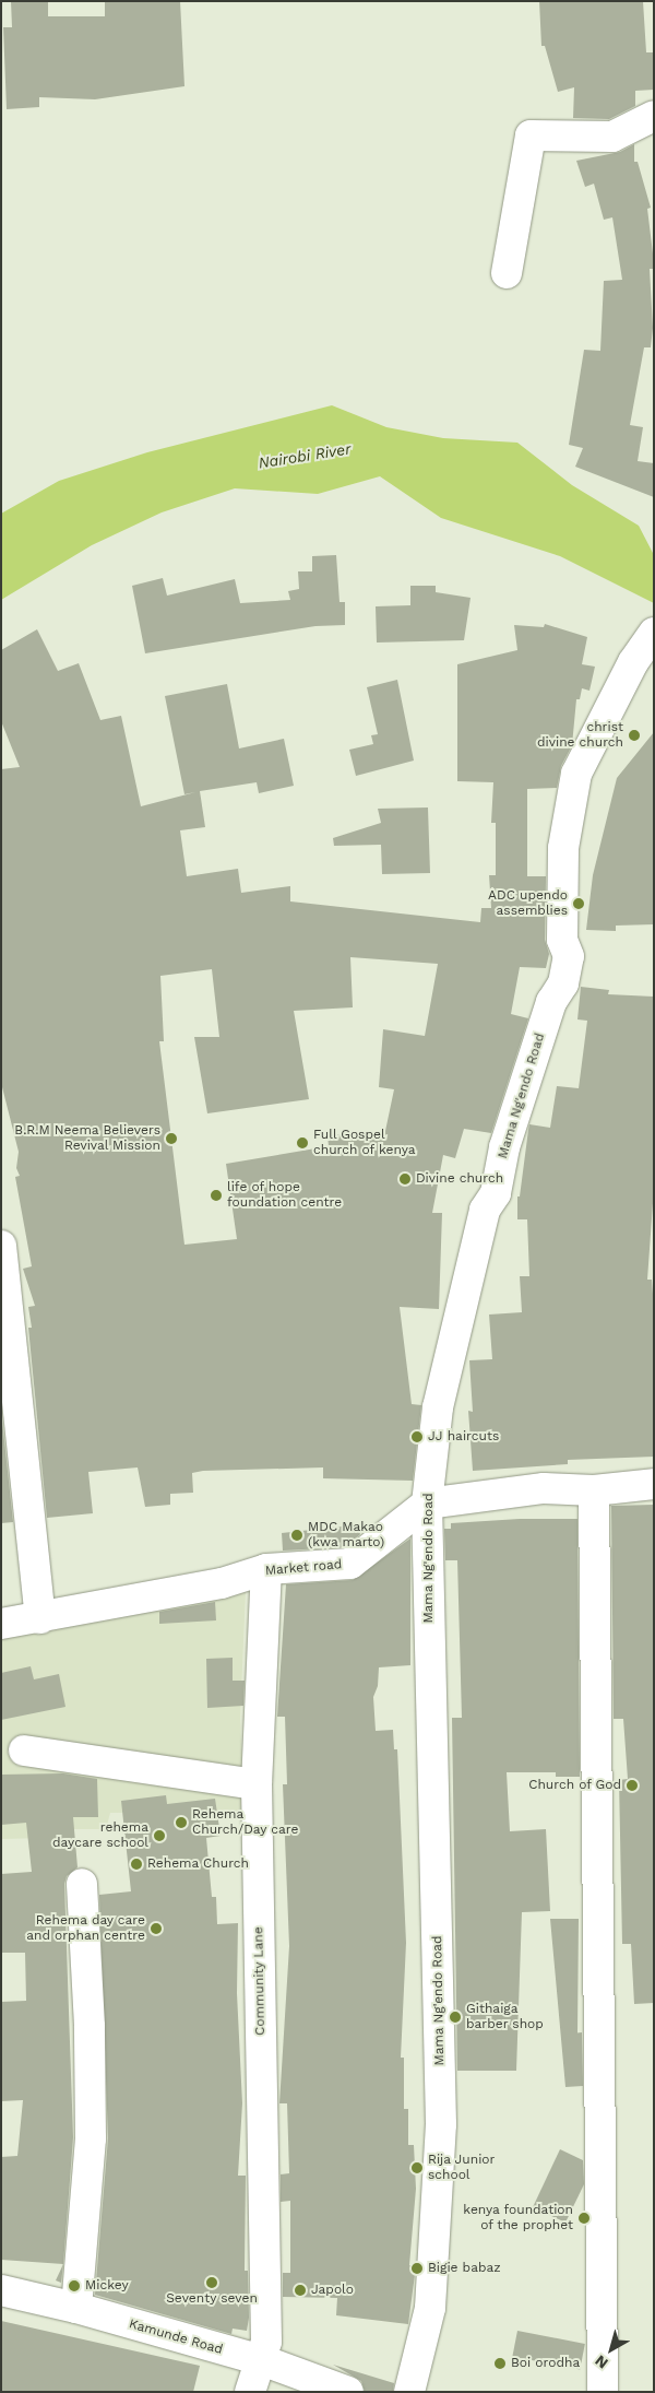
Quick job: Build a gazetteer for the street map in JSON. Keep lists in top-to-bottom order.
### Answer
{
  "streets": {
    "street": [
      "Mama Ng'endo Road",
      "Market road",
      "Community Lane",
      "Kamunde Road"
    ]
  },
  "crossings": [
    ["Mama Ng'endo Road", "Market road"],
    ["Market road", "Community Lane"],
    ["Community Lane", "Kamunde Road"]
  ],
  "water": ["Nairobi River"],
  "places": [
    "christ divine church",
    "ADC upendo assemblies",
    "B.R.M Neema Believers Revival Mission",
    "Full Gospel church of kenya",
    "Divine church",
    "life of hope foundation centre",
    "JJ haircuts",
    "MDC Makao (kwa marto)",
    "Church of God",
    "Rehema Church/Day care",
    "rehema daycare school",
    "Rehema Church",
    "Rehema day care and orphan centre",
    "Githaiga barber shop",
    "Rija Junior school",
    "kenya foundation of the prophet",
    "Bigie babaz",
    "Seventy seven",
    "Mickey",
    "Japolo",
    "Boi orodha"
  ],
  "north": "bottom left"
}
